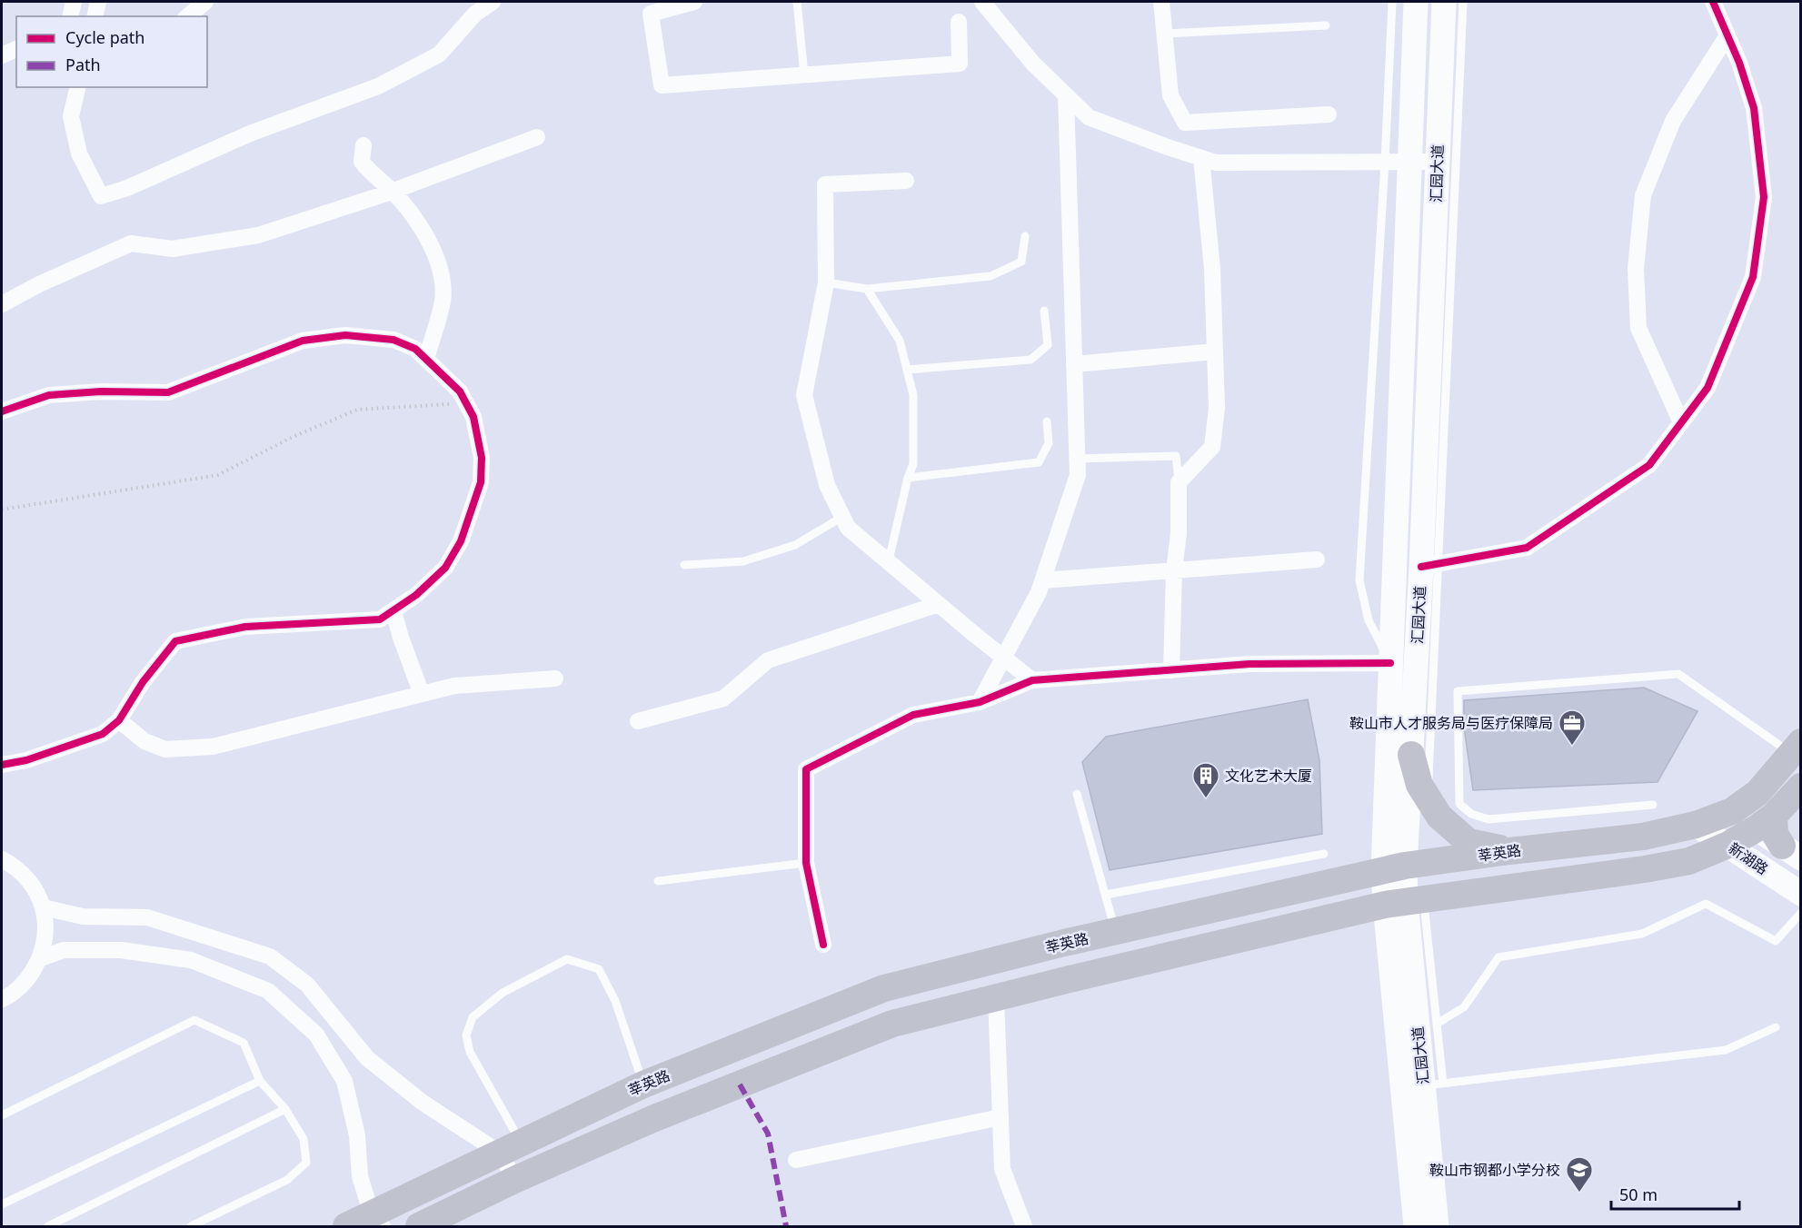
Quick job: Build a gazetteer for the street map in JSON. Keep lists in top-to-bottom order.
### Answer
{
  "streets": {
    "main road": ["汇园大道", "莘英路", "新湖路"]
  },
  "crossings": [
    ["汇园大道", "莘英路"],
    ["莘英路", "新湖路"]
  ],
  "places": {
    "office": ["鞍山市人才服务局与医疗保障局"],
    "building": ["文化艺术大厦"],
    "school or university": ["鞍山市钢都小学分校"]
  },
  "legend": ["Cycle path", "Path"],
  "scale_bar": "50 m"
}
